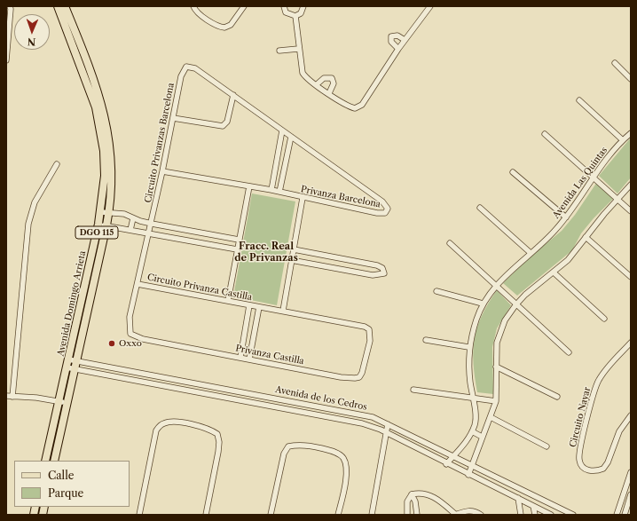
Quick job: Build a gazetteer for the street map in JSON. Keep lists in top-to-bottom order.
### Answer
{
  "streets": {
    "main road": ["DGO 115", "Avenida Domingo Arrieta"],
    "street": [
      "Circuito Privanzas Barcelona",
      "Avenida Las Quintas",
      "Privanza Barcelona",
      "Circuito Privanza Castilla",
      "Privanza Castilla",
      "Avenida de los Cedros",
      "Circuito Nayar"
    ]
  },
  "crossings": [
    ["Circuito Privanzas Barcelona", "Privanza Barcelona"],
    ["Circuito Privanzas Barcelona", "Privanza Castilla"],
    ["Circuito Privanza Castilla", "Privanza Castilla"],
    ["Avenida Domingo Arrieta", "Avenida de los Cedros"]
  ],
  "districts": ["Fracc. Real de Privanzas"],
  "places": ["Oxxo"],
  "legend": ["Calle", "Parque"],
  "north": "bottom"
}
